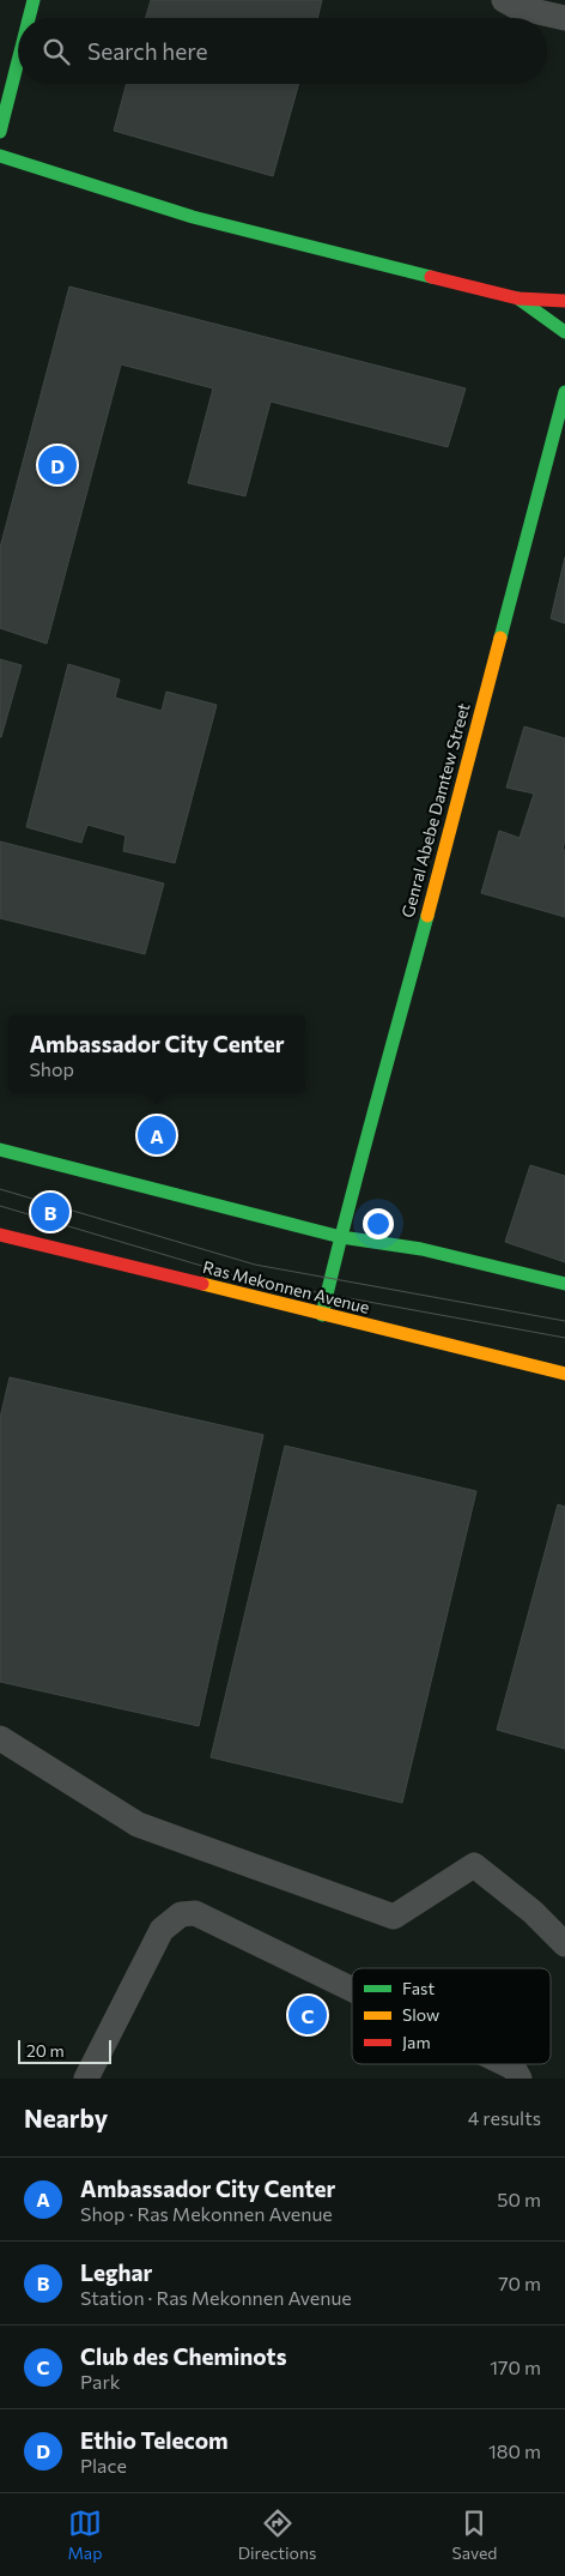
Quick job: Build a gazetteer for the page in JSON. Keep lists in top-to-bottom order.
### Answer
{
  "streets": {
    "main road": ["Genral Abebe Damtew Street", "Ras Mekonnen Avenue"]
  },
  "crossings": [
    ["Genral Abebe Damtew Street", "Ras Mekonnen Avenue"]
  ],
  "legend": ["Fast", "Slow", "Jam"],
  "scale_bar": "20 m",
  "page": {
    "search": "Search here",
    "pins": [
      "D",
      "A",
      "B",
      "C"
    ],
    "popup": ["Ambassador City Center", "Shop"],
    "scale": "20 m",
    "heading": ["Nearby", "4 results"],
    "list": [
      {
        "mark": "A",
        "name": "Ambassador City Center",
        "note": "Shop · Ras Mekonnen Avenue",
        "value": "50 m"
      },
      {
        "mark": "B",
        "name": "Leghar",
        "note": "Station · Ras Mekonnen Avenue",
        "value": "70 m"
      },
      {
        "mark": "C",
        "name": "Club des Cheminots",
        "note": "Park",
        "value": "170 m"
      },
      {
        "mark": "D",
        "name": "Ethio Telecom",
        "note": "Place",
        "value": "180 m"
      }
    ],
    "nav": ["Map", "Directions", "Saved"]
  }
}
